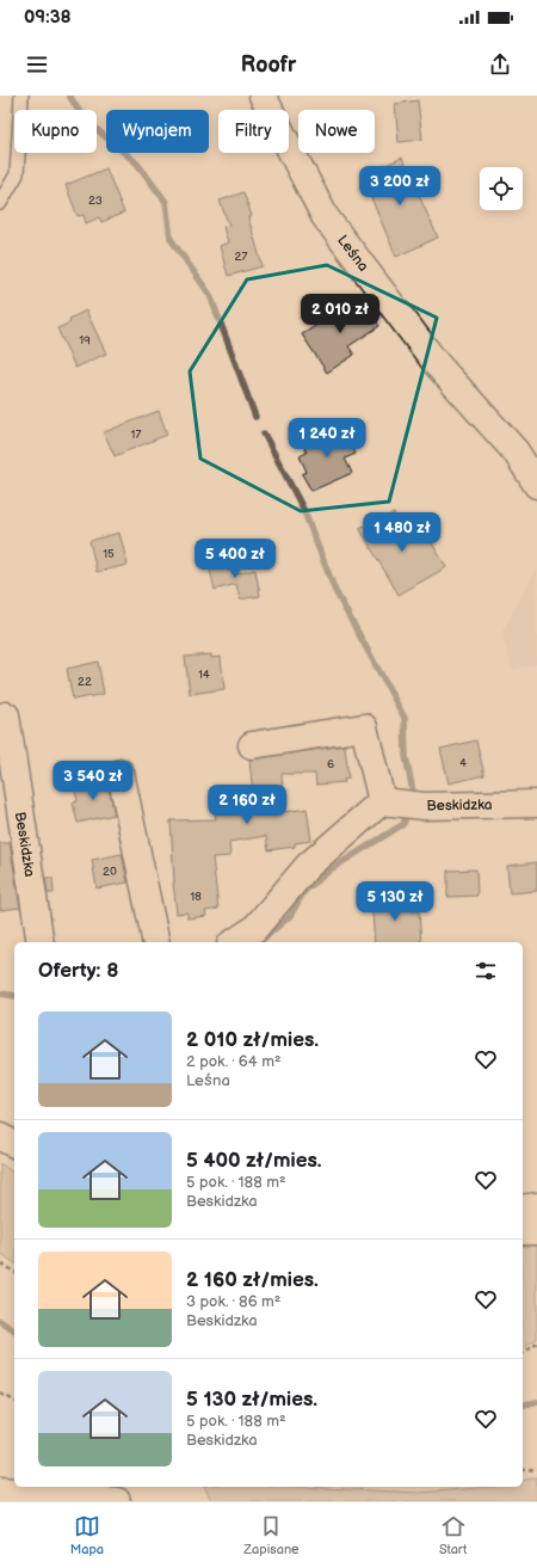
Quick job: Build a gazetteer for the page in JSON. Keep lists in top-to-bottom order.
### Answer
{
  "streets": {
    "street": ["Leśna", "Beskidzka"]
  },
  "house_numbers": [
    "23",
    "27",
    "19",
    "17",
    "15",
    "14",
    "22",
    "4",
    "6",
    "20",
    "18"
  ],
  "page": {
    "status": "09:38",
    "header": "Roofr",
    "chip": [
      "Kupno",
      "Wynajem",
      "Filtry",
      "Nowe"
    ],
    "price": [
      "3 200 zł",
      "2 010 zł",
      "1 240 zł",
      "1 480 zł",
      "5 400 zł",
      "3 540 zł",
      "2 160 zł",
      "5 130 zł"
    ],
    "heading": "Oferty: 8",
    "list": [
      {
        "name": "2 010 zł/mies.",
        "note": "2 pok. · 64 m² · Leśna"
      },
      {
        "name": "5 400 zł/mies.",
        "note": "5 pok. · 188 m² · Beskidzka"
      },
      {
        "name": "2 160 zł/mies.",
        "note": "3 pok. · 86 m² · Beskidzka"
      },
      {
        "name": "5 130 zł/mies.",
        "note": "5 pok. · 188 m² · Beskidzka"
      }
    ],
    "tabs": ["Mapa", "Zapisane", "Start"]
  }
}
